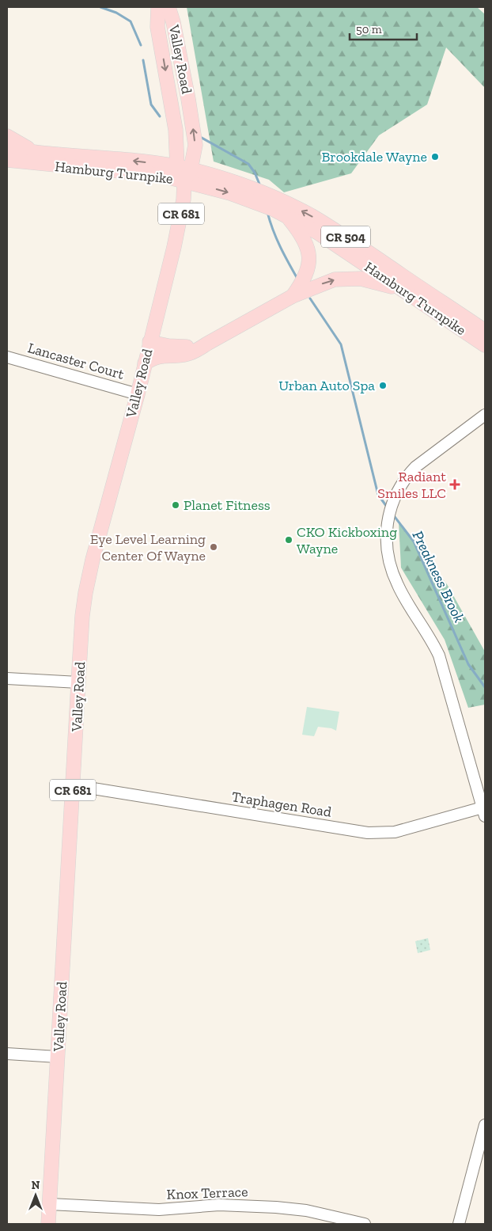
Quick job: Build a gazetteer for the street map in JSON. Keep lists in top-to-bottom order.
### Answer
{
  "streets": {
    "main road": [
      "Valley Road",
      "Hamburg Turnpike",
      "CR 681",
      "CR 504"
    ],
    "street": ["Lancaster Court", "Traphagen Road", "Knox Terrace"]
  },
  "crossings": [
    ["Valley Road", "Hamburg Turnpike"],
    ["Valley Road", "CR 504"],
    ["Valley Road", "Lancaster Court"],
    ["Valley Road", "Traphagen Road"],
    ["Valley Road", "Knox Terrace"],
    ["Hamburg Turnpike", "CR 504"]
  ],
  "water": ["Preakness Brook"],
  "places": {
    "other": [
      "Brookdale Wayne",
      "Urban Auto Spa",
      "Planet Fitness",
      "CKO Kickboxing Wayne",
      "Eye Level Learning Center Of Wayne"
    ],
    "health": ["Radiant Smiles LLC"]
  },
  "scale_bar": "50 m",
  "north": "top"
}
